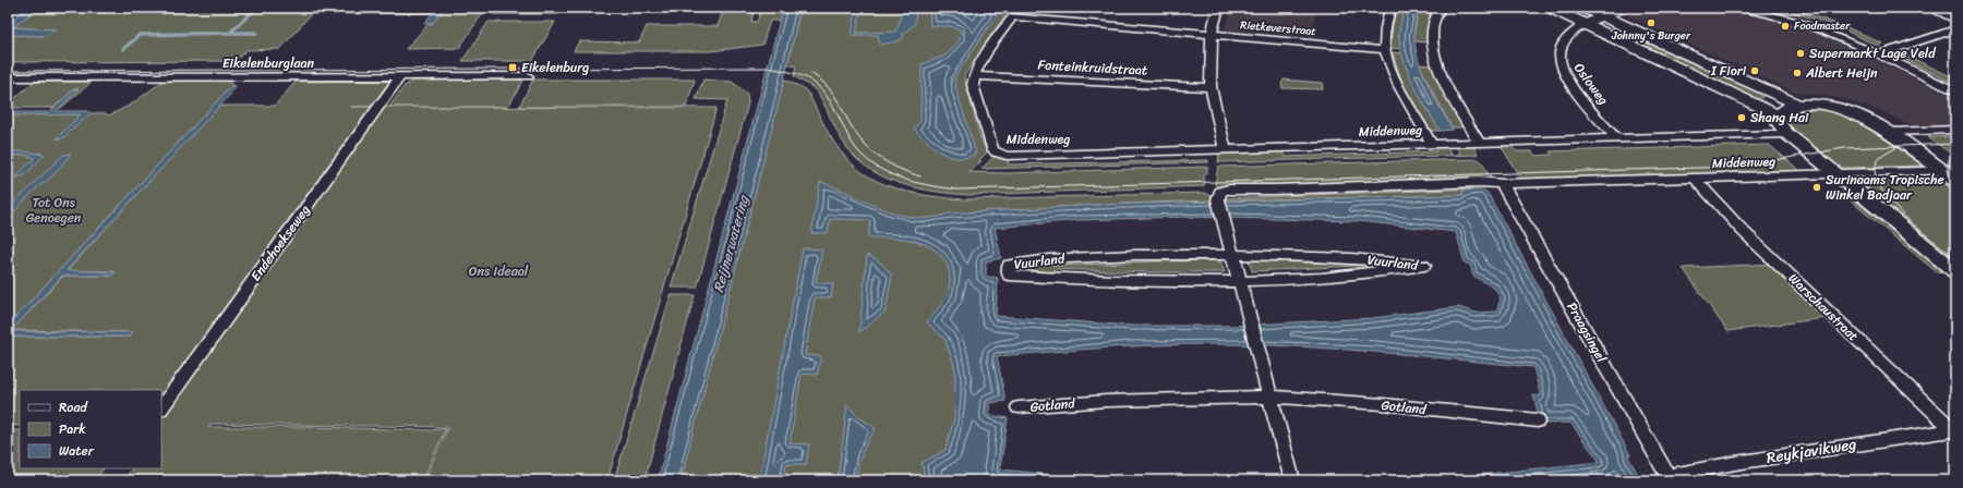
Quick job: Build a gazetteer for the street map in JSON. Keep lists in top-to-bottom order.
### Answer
{
  "streets": {
    "street": [
      "Rietkeverstraat",
      "Eikelenburglaan",
      "Fonteinkruidstraat",
      "Osloweg",
      "Middenweg",
      "Endehoekseweg",
      "Vuurland",
      "Warschaustraat",
      "Praagsingel",
      "Gotland",
      "Reykjavikweg"
    ]
  },
  "crossings": [
    ["Eikelenburglaan", "Endehoekseweg"],
    ["Fonteinkruidstraat", "Middenweg"],
    ["Osloweg", "Middenweg"],
    ["Middenweg", "Vuurland"],
    ["Middenweg", "Warschaustraat"],
    ["Middenweg", "Praagsingel"],
    ["Warschaustraat", "Reykjavikweg"],
    ["Praagsingel", "Reykjavikweg"]
  ],
  "water": ["Reijnerwatering"],
  "parks": ["Tot Ons Genoegen", "Ons Ideaal"],
  "places": {
    "other": [
      "Johnny's Burger",
      "Foodmaster",
      "Supermarkt Lage Veld",
      "I Fiori",
      "Albert Heijn",
      "Shang Hai",
      "Surinaams Tropische Winkel Badjaar"
    ],
    "transit": ["Eikelenburg"]
  },
  "legend": ["Road", "Park", "Water"]
}
